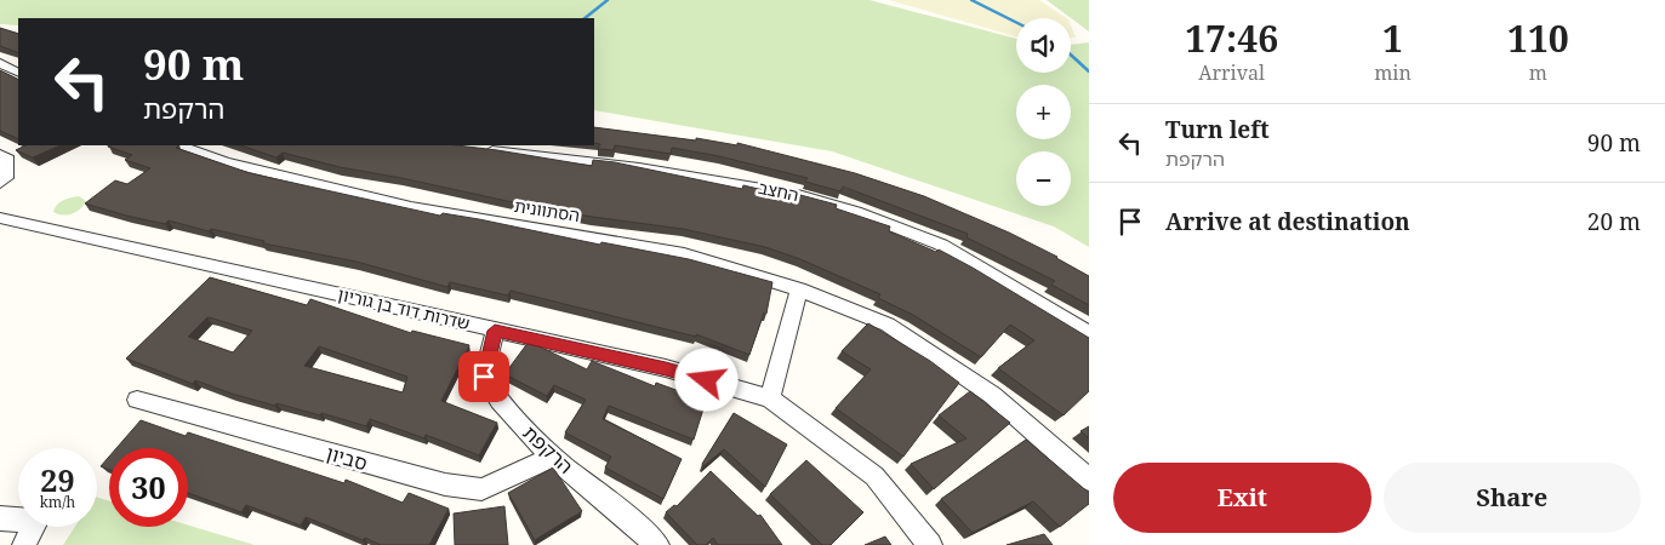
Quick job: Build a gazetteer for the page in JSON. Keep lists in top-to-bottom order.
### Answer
{
  "streets": {
    "street": [
      "החצב",
      "הסתוונית",
      "שדרות דוד בן גוריון",
      "הרקפת",
      "סביון"
    ]
  },
  "crossings": [
    ["שדרות דוד בן גוריון", "הרקפת"],
    ["הרקפת", "סביון"]
  ],
  "page": {
    "eta": [
      "17:46",
      "Arrival",
      "1",
      "min",
      "110",
      "m"
    ],
    "map_buttons": ["+", "−"],
    "turn": ["90 m", "הרקפת"],
    "list": [
      {
        "name": "Turn left",
        "note": "הרקפת",
        "value": "90 m"
      },
      {
        "name": "Arrive at destination",
        "value": "20 m"
      }
    ],
    "speed": "29 km/h",
    "limit": "30",
    "buttons": ["Exit", "Share"]
  }
}
